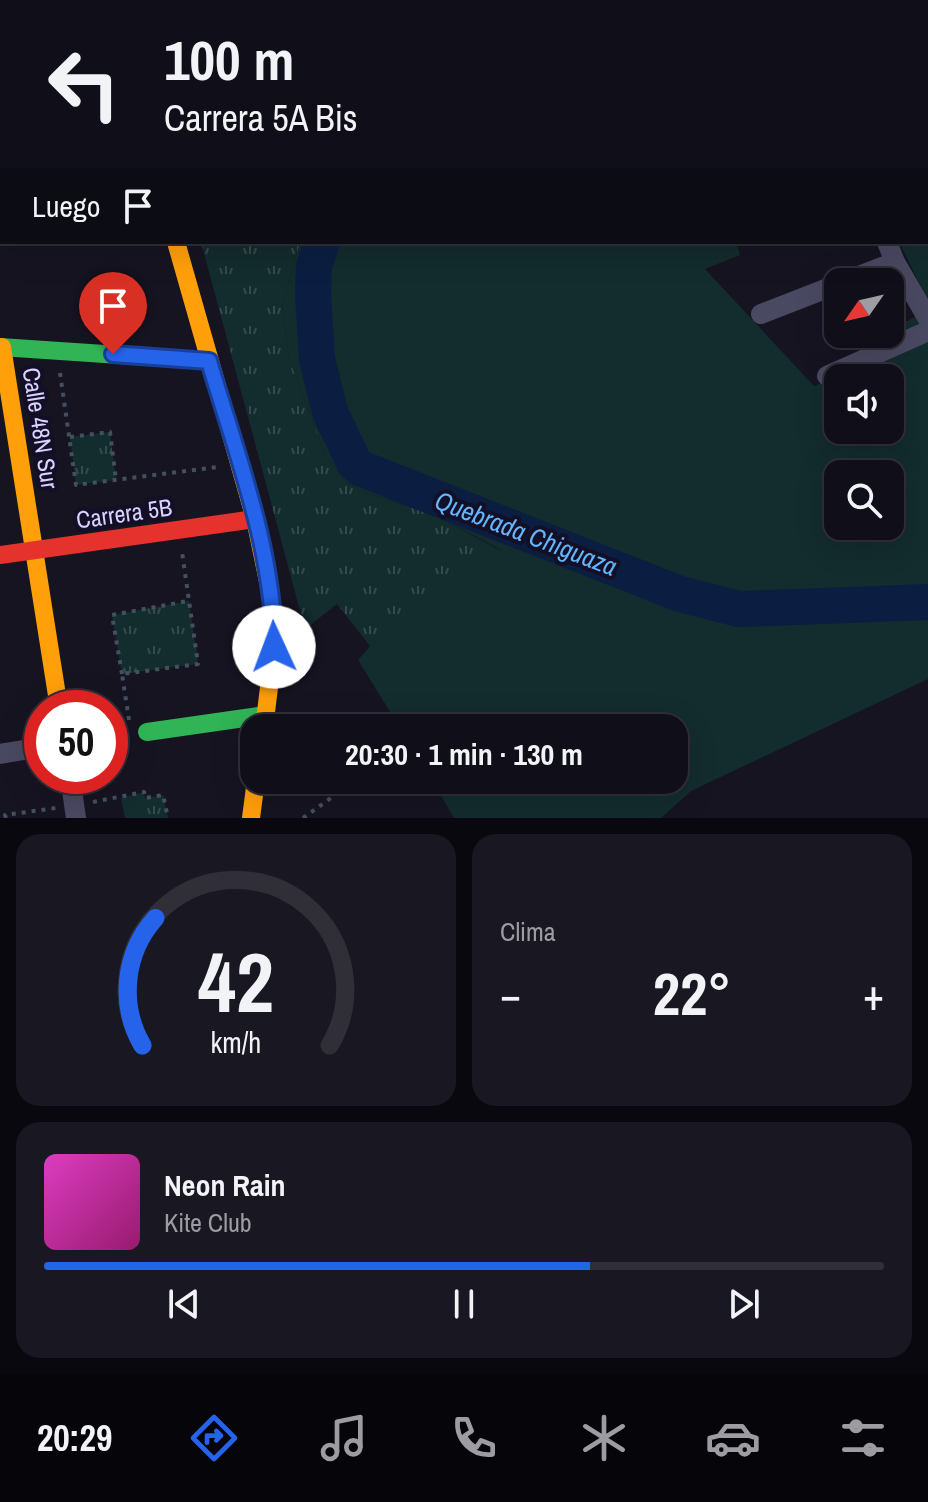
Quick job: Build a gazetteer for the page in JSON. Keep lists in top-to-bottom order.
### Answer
{
  "streets": {
    "street": ["Calle 48N Sur", "Carrera 5B"]
  },
  "crossings": [
    ["Calle 48N Sur", "Carrera 5B"]
  ],
  "water": ["Quebrada Chiguaza"],
  "north": "bottom left",
  "page": {
    "turn": ["100 m", "Carrera 5A Bis"],
    "then": "Luego",
    "limit": "50",
    "trip": "20:30 · 1 min · 130 m",
    "tile": "Clima",
    "heat": ["−", "22°", "+"],
    "song": ["Neon Rain", "Kite Club"],
    "tabs": "20:29",
    "gauge": ["42", "km/h"]
  }
}
